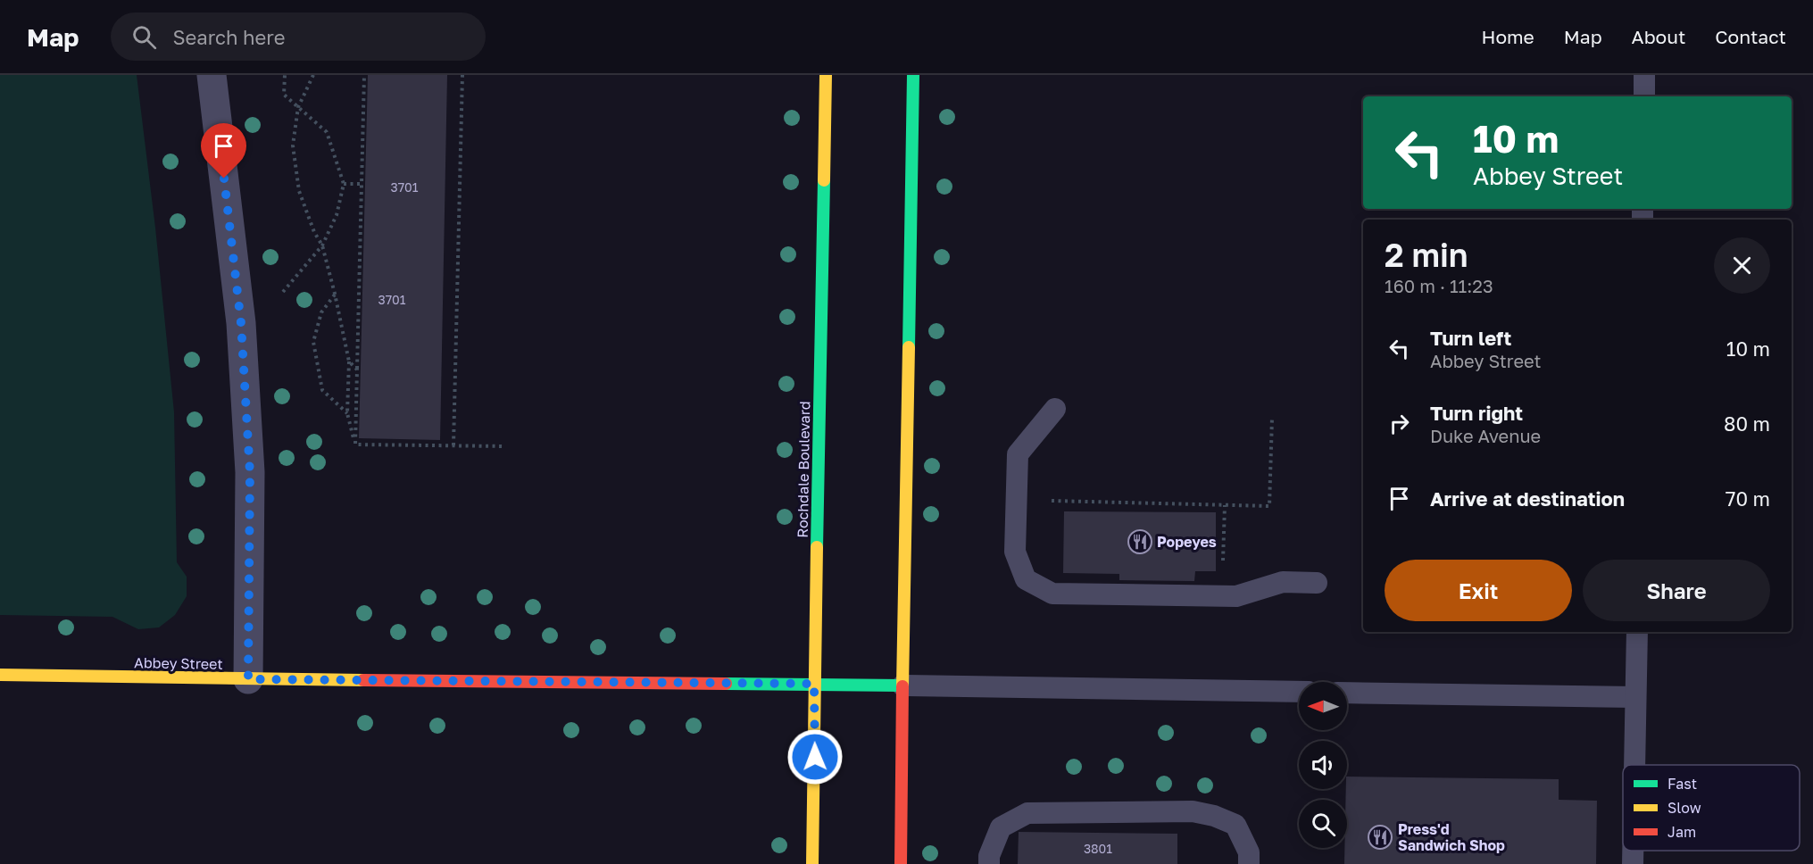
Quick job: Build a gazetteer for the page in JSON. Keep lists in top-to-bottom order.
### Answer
{
  "streets": {
    "street": ["Rochdale Boulevard", "Abbey Street"]
  },
  "crossings": [
    ["Rochdale Boulevard", "Abbey Street"]
  ],
  "places": {
    "restaurant": ["Popeyes", "Press'd Sandwich Shop"]
  },
  "house_numbers": ["3701", "3701", "3801"],
  "legend": ["Fast", "Slow", "Jam"],
  "north": "left",
  "page": {
    "header": "Map",
    "search": "Search here",
    "nav": [
      "Home",
      "Map",
      "About",
      "Contact"
    ],
    "turn": ["10 m", "Abbey Street"],
    "heading": ["2 min", "160 m · 11:23"],
    "list": [
      {
        "name": "Turn left",
        "note": "Abbey Street",
        "value": "10 m"
      },
      {
        "name": "Turn right",
        "note": "Duke Avenue",
        "value": "80 m"
      },
      {
        "name": "Arrive at destination",
        "value": "70 m"
      }
    ],
    "buttons": ["Exit", "Share"]
  }
}
